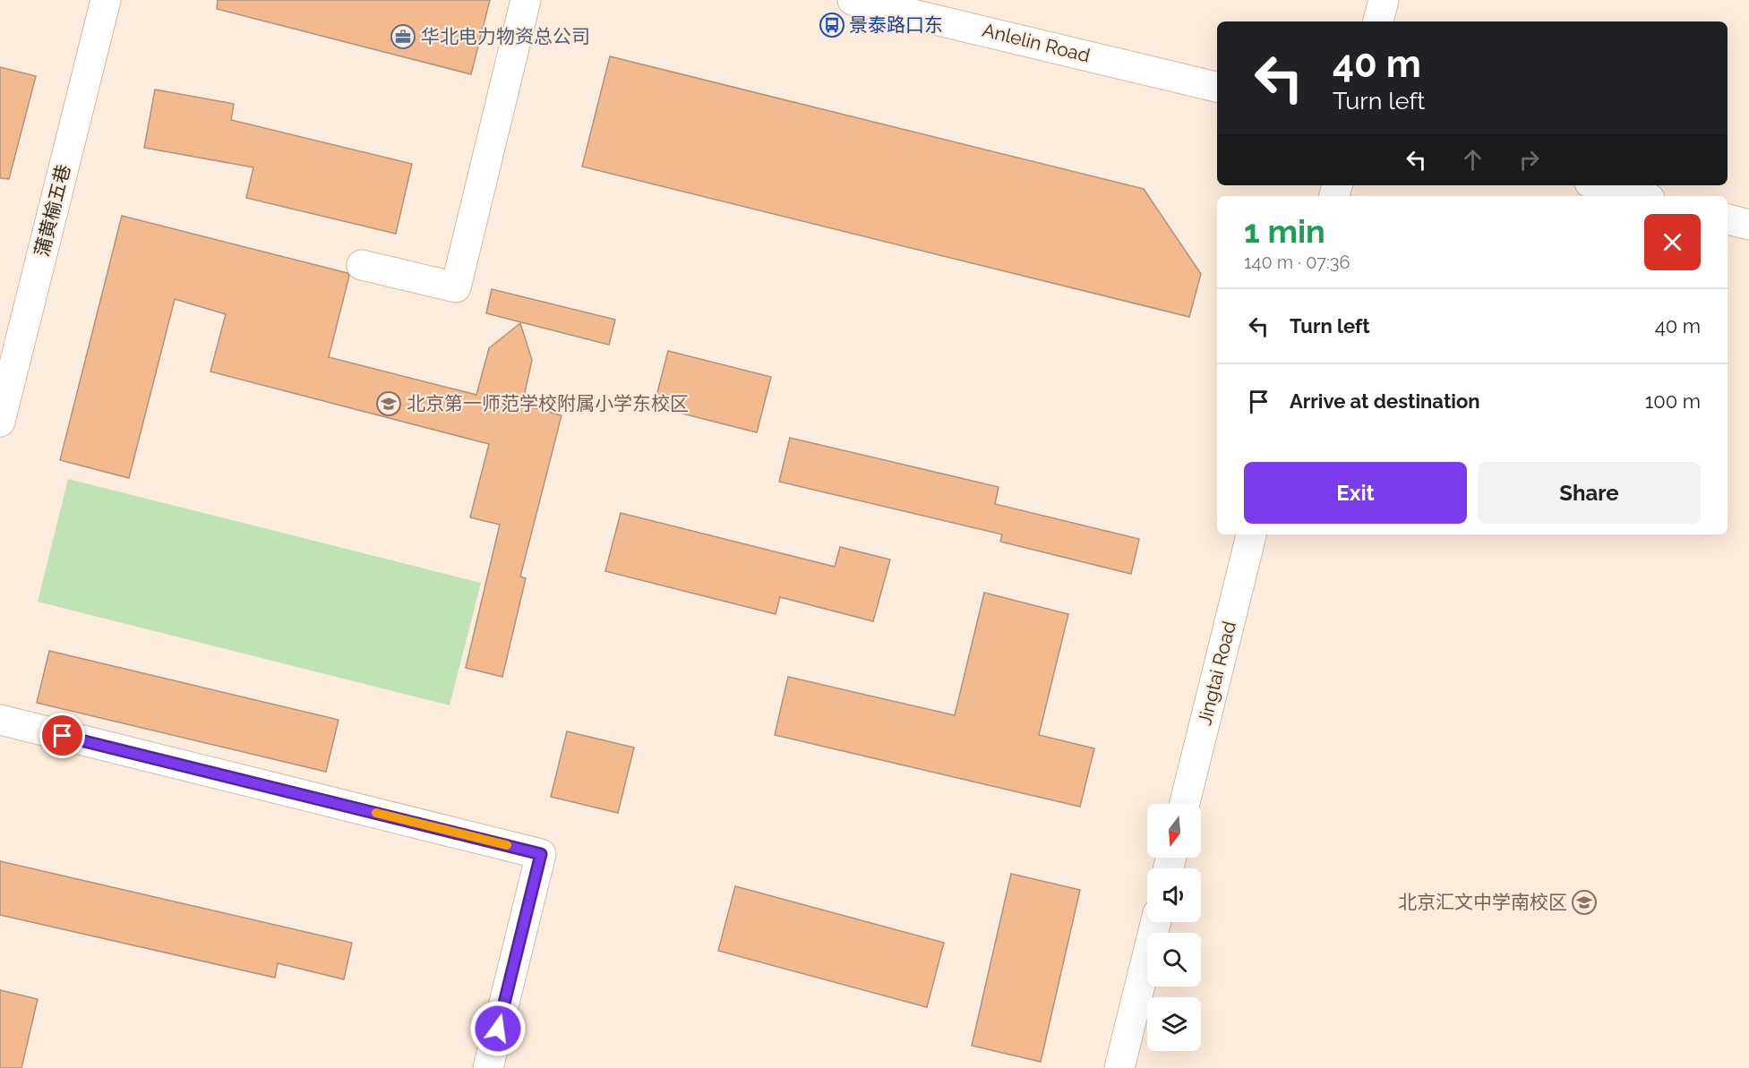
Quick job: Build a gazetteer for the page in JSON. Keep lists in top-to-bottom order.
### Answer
{
  "streets": {
    "street": ["Anlelin Road", "蒲黄榆五巷", "Jingtai Road"]
  },
  "places": {
    "bus stop": ["景泰路口东"],
    "office": ["华北电力物资总公司"],
    "school or university": ["北京第一师范学校附属小学东校区", "北京汇文中学南校区"]
  },
  "north": "bottom",
  "page": {
    "turn": ["40 m", "Turn left"],
    "heading": ["1 min", "140 m · 07:36"],
    "list": [
      {
        "name": "Turn left",
        "value": "40 m"
      },
      {
        "name": "Arrive at destination",
        "value": "100 m"
      }
    ],
    "buttons": ["Exit", "Share"]
  }
}
